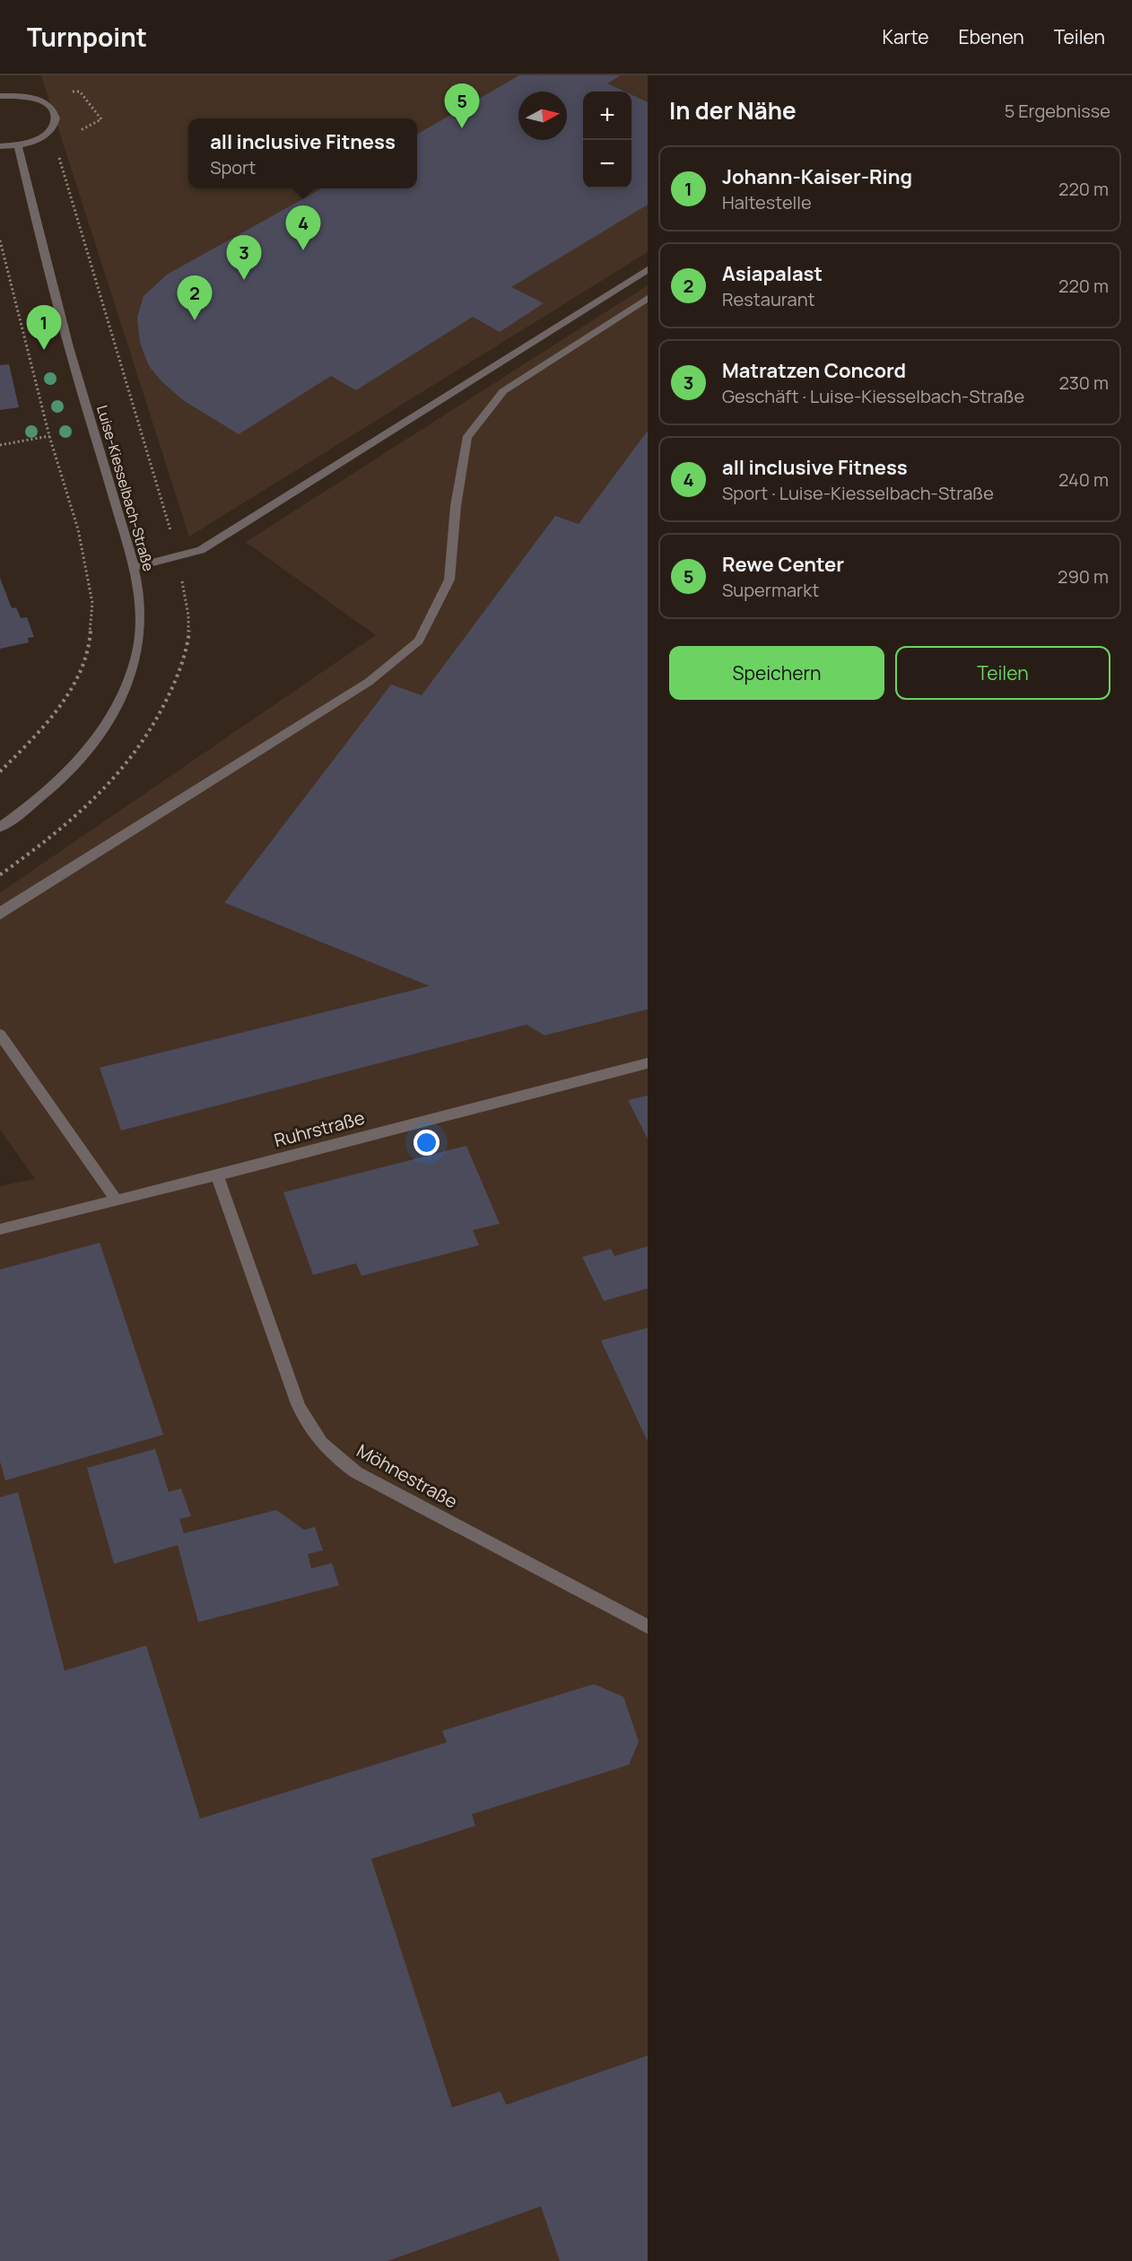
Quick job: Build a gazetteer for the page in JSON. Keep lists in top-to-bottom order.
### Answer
{
  "streets": {
    "street": ["Luise-Kiesselbach-Straße", "Ruhrstraße", "Möhnestraße"]
  },
  "crossings": [
    ["Ruhrstraße", "Möhnestraße"]
  ],
  "north": "right",
  "page": {
    "header": "Turnpoint",
    "nav": ["Karte", "Ebenen", "Teilen"],
    "heading": ["In der Nähe", "5 Ergebnisse"],
    "pins": [
      "5",
      "4",
      "3",
      "2",
      "1"
    ],
    "map_buttons": ["+", "−"],
    "popup": ["all inclusive Fitness", "Sport"],
    "list": [
      {
        "mark": "1",
        "name": "Johann-Kaiser-Ring",
        "note": "Haltestelle",
        "value": "220 m"
      },
      {
        "mark": "2",
        "name": "Asiapalast",
        "note": "Restaurant",
        "value": "220 m"
      },
      {
        "mark": "3",
        "name": "Matratzen Concord",
        "note": "Geschäft · Luise-Kiesselbach-Straße",
        "value": "230 m"
      },
      {
        "mark": "4",
        "name": "all inclusive Fitness",
        "note": "Sport · Luise-Kiesselbach-Straße",
        "value": "240 m"
      },
      {
        "mark": "5",
        "name": "Rewe Center",
        "note": "Supermarkt",
        "value": "290 m"
      }
    ],
    "buttons": ["Speichern", "Teilen"]
  }
}
